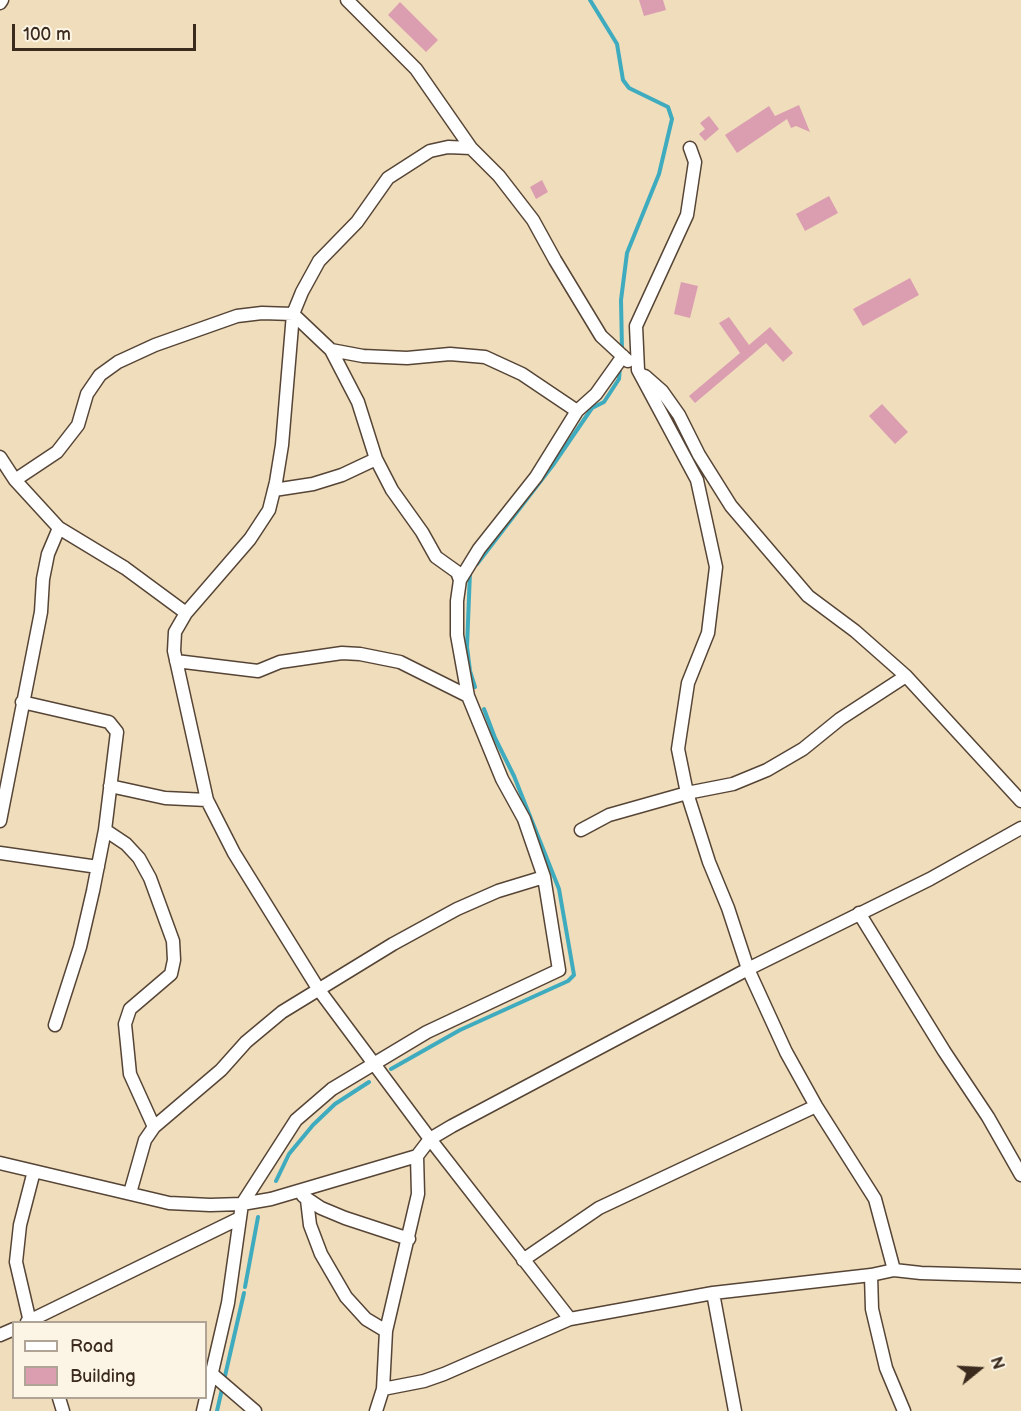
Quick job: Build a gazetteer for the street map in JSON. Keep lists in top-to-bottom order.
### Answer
{
  "legend": ["Road", "Building"],
  "scale_bar": "100 m",
  "north": "right"
}
